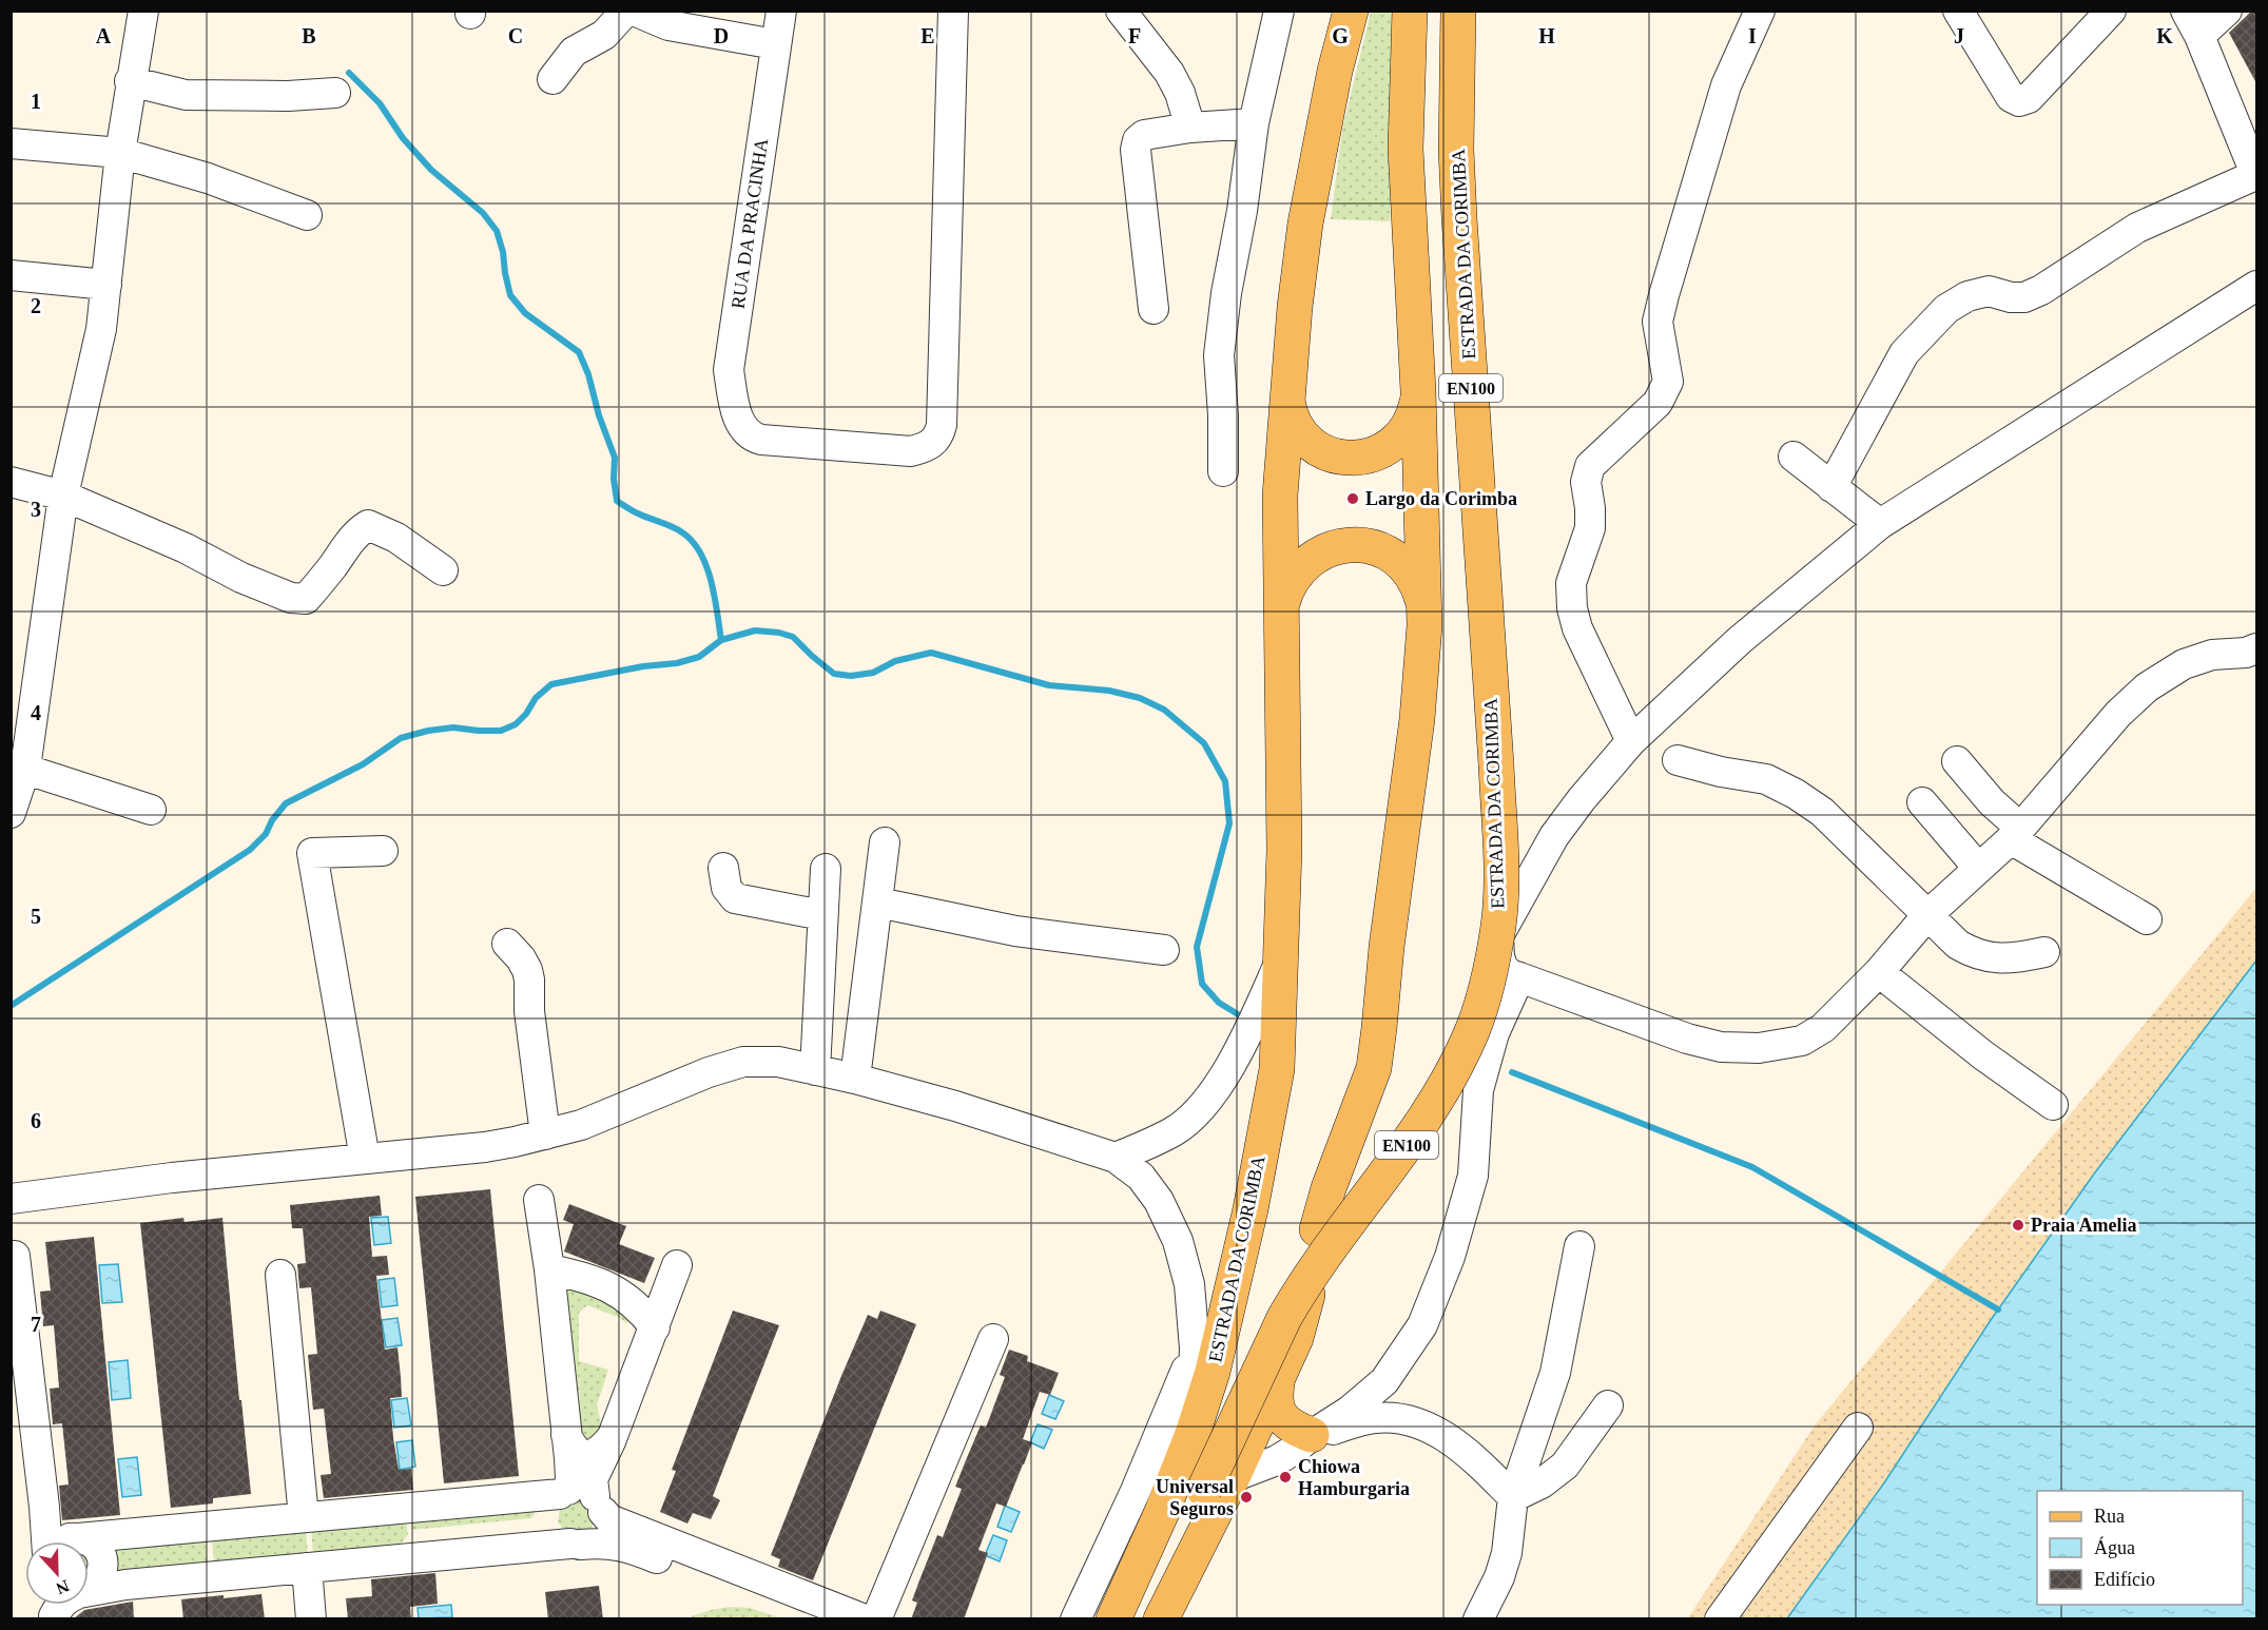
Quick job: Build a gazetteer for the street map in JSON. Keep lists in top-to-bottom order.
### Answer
{
  "streets": {
    "main road": ["ESTRADA DA CORIMBA", "EN100"],
    "street": ["RUA DA PRACINHA"]
  },
  "crossings": [
    ["ESTRADA DA CORIMBA", "EN100"]
  ],
  "places": [
    "Largo da Corimba",
    "Praia Amelia",
    "Chiowa Hamburgaria",
    "Universal Seguros"
  ],
  "legend": ["Rua", "Água", "Edifício"],
  "north": "bottom",
  "grid": {
    "columns": [
      "A",
      "B",
      "C",
      "D",
      "E",
      "F",
      "G",
      "H",
      "I",
      "J",
      "K"
    ],
    "rows": [
      "1",
      "2",
      "3",
      "4",
      "5",
      "6",
      "7"
    ]
  }
}
